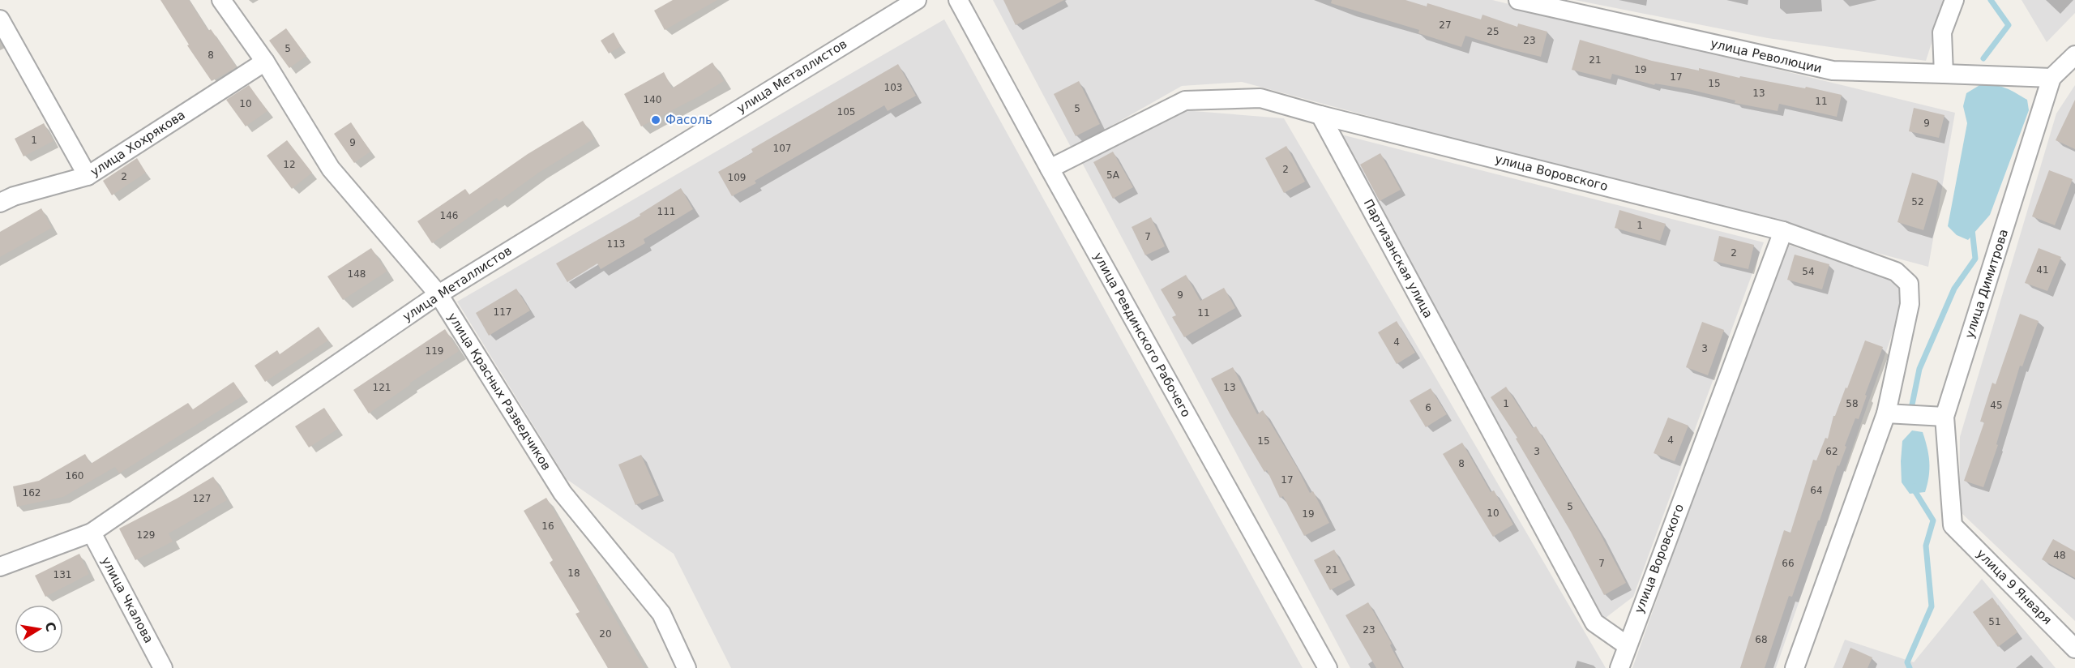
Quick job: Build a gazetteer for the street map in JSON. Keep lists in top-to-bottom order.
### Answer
{
  "streets": {
    "street": [
      "улица Революции",
      "улица Металлистов",
      "улица Хохрякова",
      "улица Воровского",
      "Партизанская улица",
      "улица Димитрова",
      "улица Ревдинского Рабочего",
      "улица Красных Разведчиков",
      "улица 9 Января",
      "улица Чкалова"
    ]
  },
  "crossings": [
    ["улица Революции", "улица Димитрова"],
    ["улица Металлистов", "улица Красных Разведчиков"],
    ["улица Металлистов", "улица Чкалова"],
    ["улица Хохрякова", "улица Красных Разведчиков"],
    ["улица Воровского", "Партизанская улица"],
    ["улица Димитрова", "улица 9 Января"]
  ],
  "places": ["Фасоль"],
  "house_numbers": [
    "27",
    "25",
    "23",
    "5",
    "8",
    "21",
    "19",
    "17",
    "15",
    "103",
    "13",
    "140",
    "11",
    "10",
    "5",
    "105",
    "9",
    "1",
    "9",
    "107",
    "12",
    "2",
    "5А",
    "2",
    "109",
    "52",
    "111",
    "146",
    "1",
    "7",
    "113",
    "2",
    "41",
    "54",
    "148",
    "9",
    "117",
    "11",
    "4",
    "3",
    "119",
    "121",
    "13",
    "1",
    "58",
    "45",
    "6",
    "4",
    "15",
    "3",
    "62",
    "8",
    "160",
    "17",
    "64",
    "162",
    "127",
    "5",
    "10",
    "19",
    "16",
    "129",
    "48",
    "7",
    "66",
    "21",
    "18",
    "131",
    "51",
    "23",
    "20",
    "68"
  ],
  "north": "right"
}
